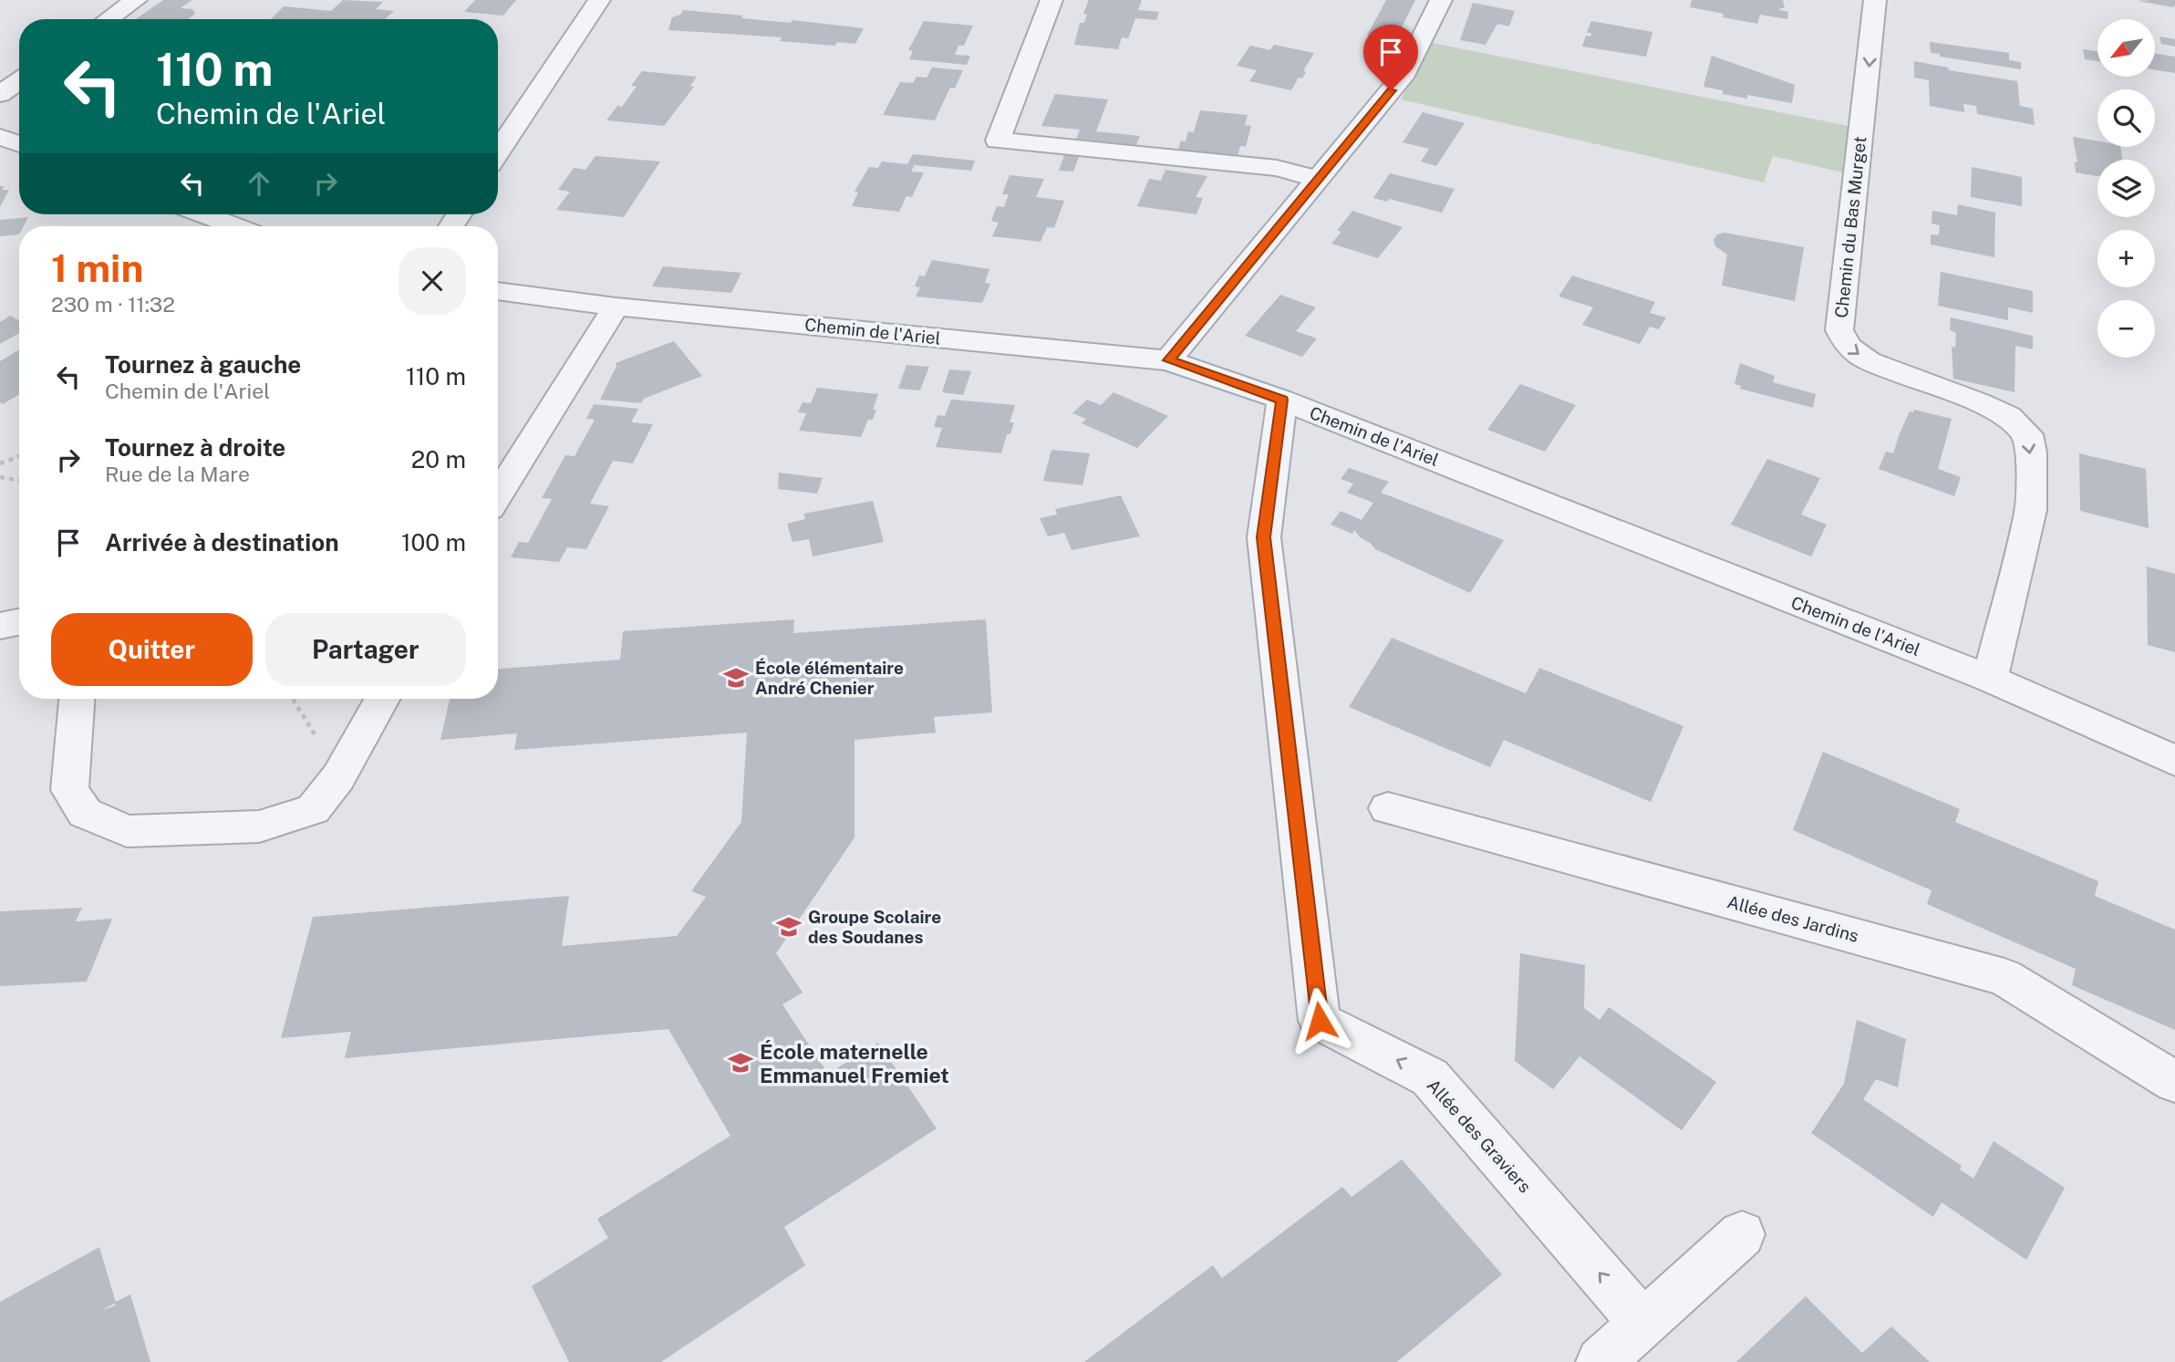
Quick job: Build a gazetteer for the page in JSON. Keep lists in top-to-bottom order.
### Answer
{
  "streets": {
    "street": [
      "Chemin du Bas Murget",
      "Chemin de l'Ariel",
      "Allée des Jardins",
      "Allée des Graviers"
    ]
  },
  "crossings": [
    ["Chemin du Bas Murget", "Chemin de l'Ariel"],
    ["Chemin de l'Ariel", "Allée des Graviers"]
  ],
  "one_way": ["Chemin du Bas Murget", "Allée des Graviers"],
  "places": {
    "school or university": ["École élémentaire André Chenier", "Groupe Scolaire des Soudanes", "École maternelle Emmanuel Fremiet"]
  },
  "north": "bottom left",
  "page": {
    "map_buttons": ["+", "−"],
    "turn": ["110 m", "Chemin de l'Ariel"],
    "heading": ["1 min", "230 m · 11:32"],
    "list": [
      {
        "name": "Tournez à gauche",
        "note": "Chemin de l'Ariel",
        "value": "110 m"
      },
      {
        "name": "Tournez à droite",
        "note": "Rue de la Mare",
        "value": "20 m"
      },
      {
        "name": "Arrivée à destination",
        "value": "100 m"
      }
    ],
    "buttons": ["Quitter", "Partager"]
  }
}
